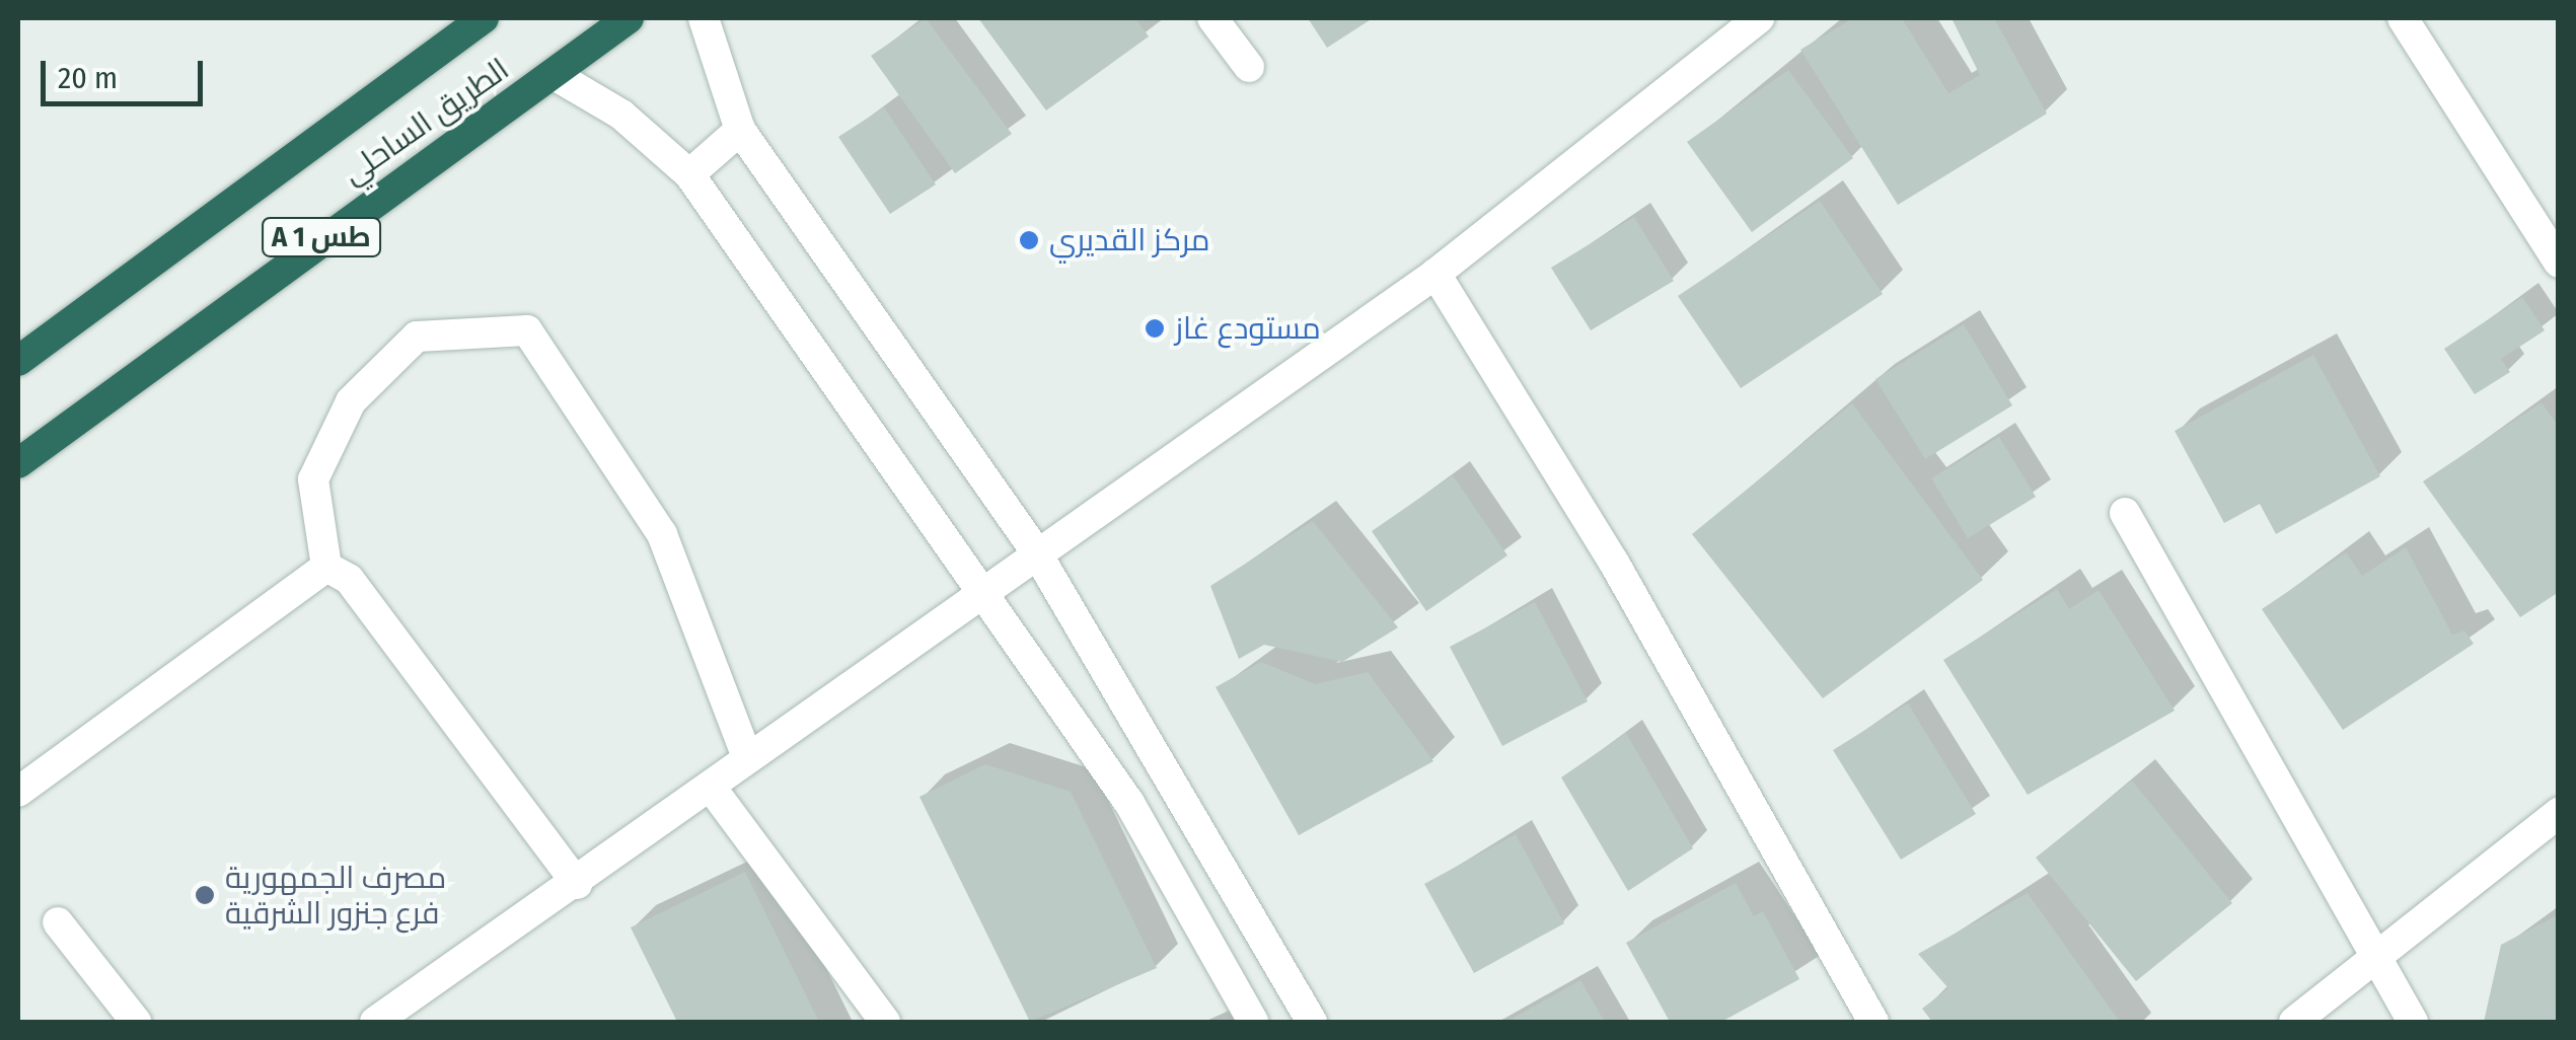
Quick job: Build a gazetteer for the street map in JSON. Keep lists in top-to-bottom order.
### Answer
{
  "streets": {
    "highway": ["الطريق الساحلي", "A 1 طس"]
  },
  "places": ["مركز القديري", "مستودع غاز", "مصرف الجمهورية فرع جنزور الشرقية"],
  "scale_bar": "20 m"
}
